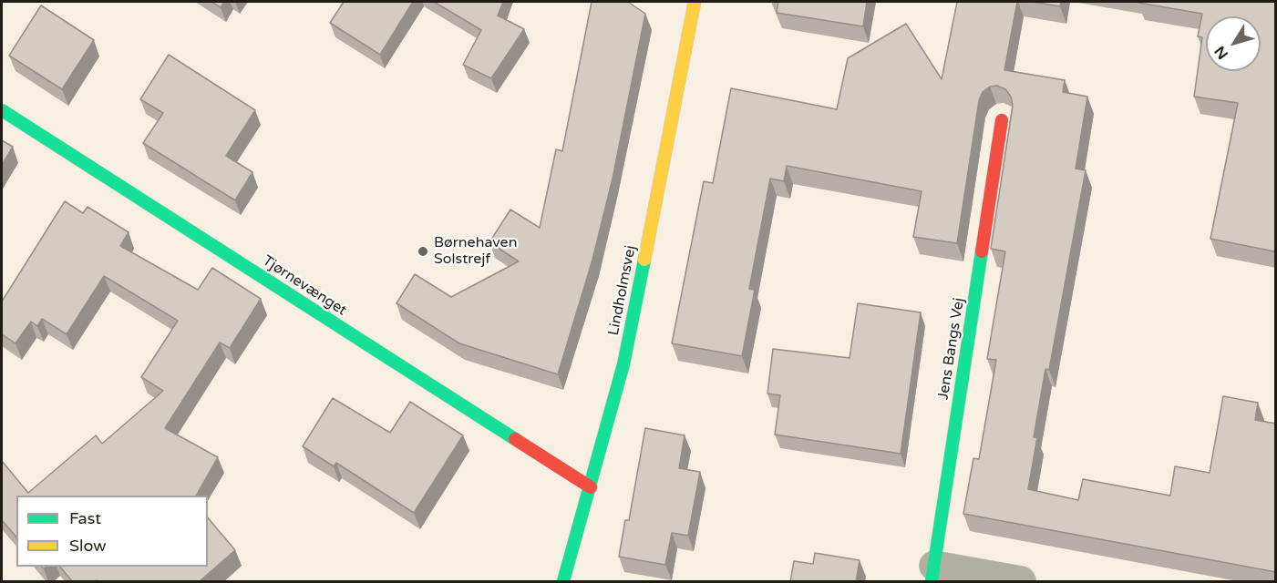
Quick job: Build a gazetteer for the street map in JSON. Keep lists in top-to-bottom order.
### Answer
{
  "streets": {
    "street": ["Tjørnevænget", "Lindholmsvej", "Jens Bangs Vej"]
  },
  "crossings": [
    ["Tjørnevænget", "Lindholmsvej"]
  ],
  "places": ["Børnehaven Solstrejf"],
  "legend": ["Fast", "Slow"],
  "north": "bottom left"
}
